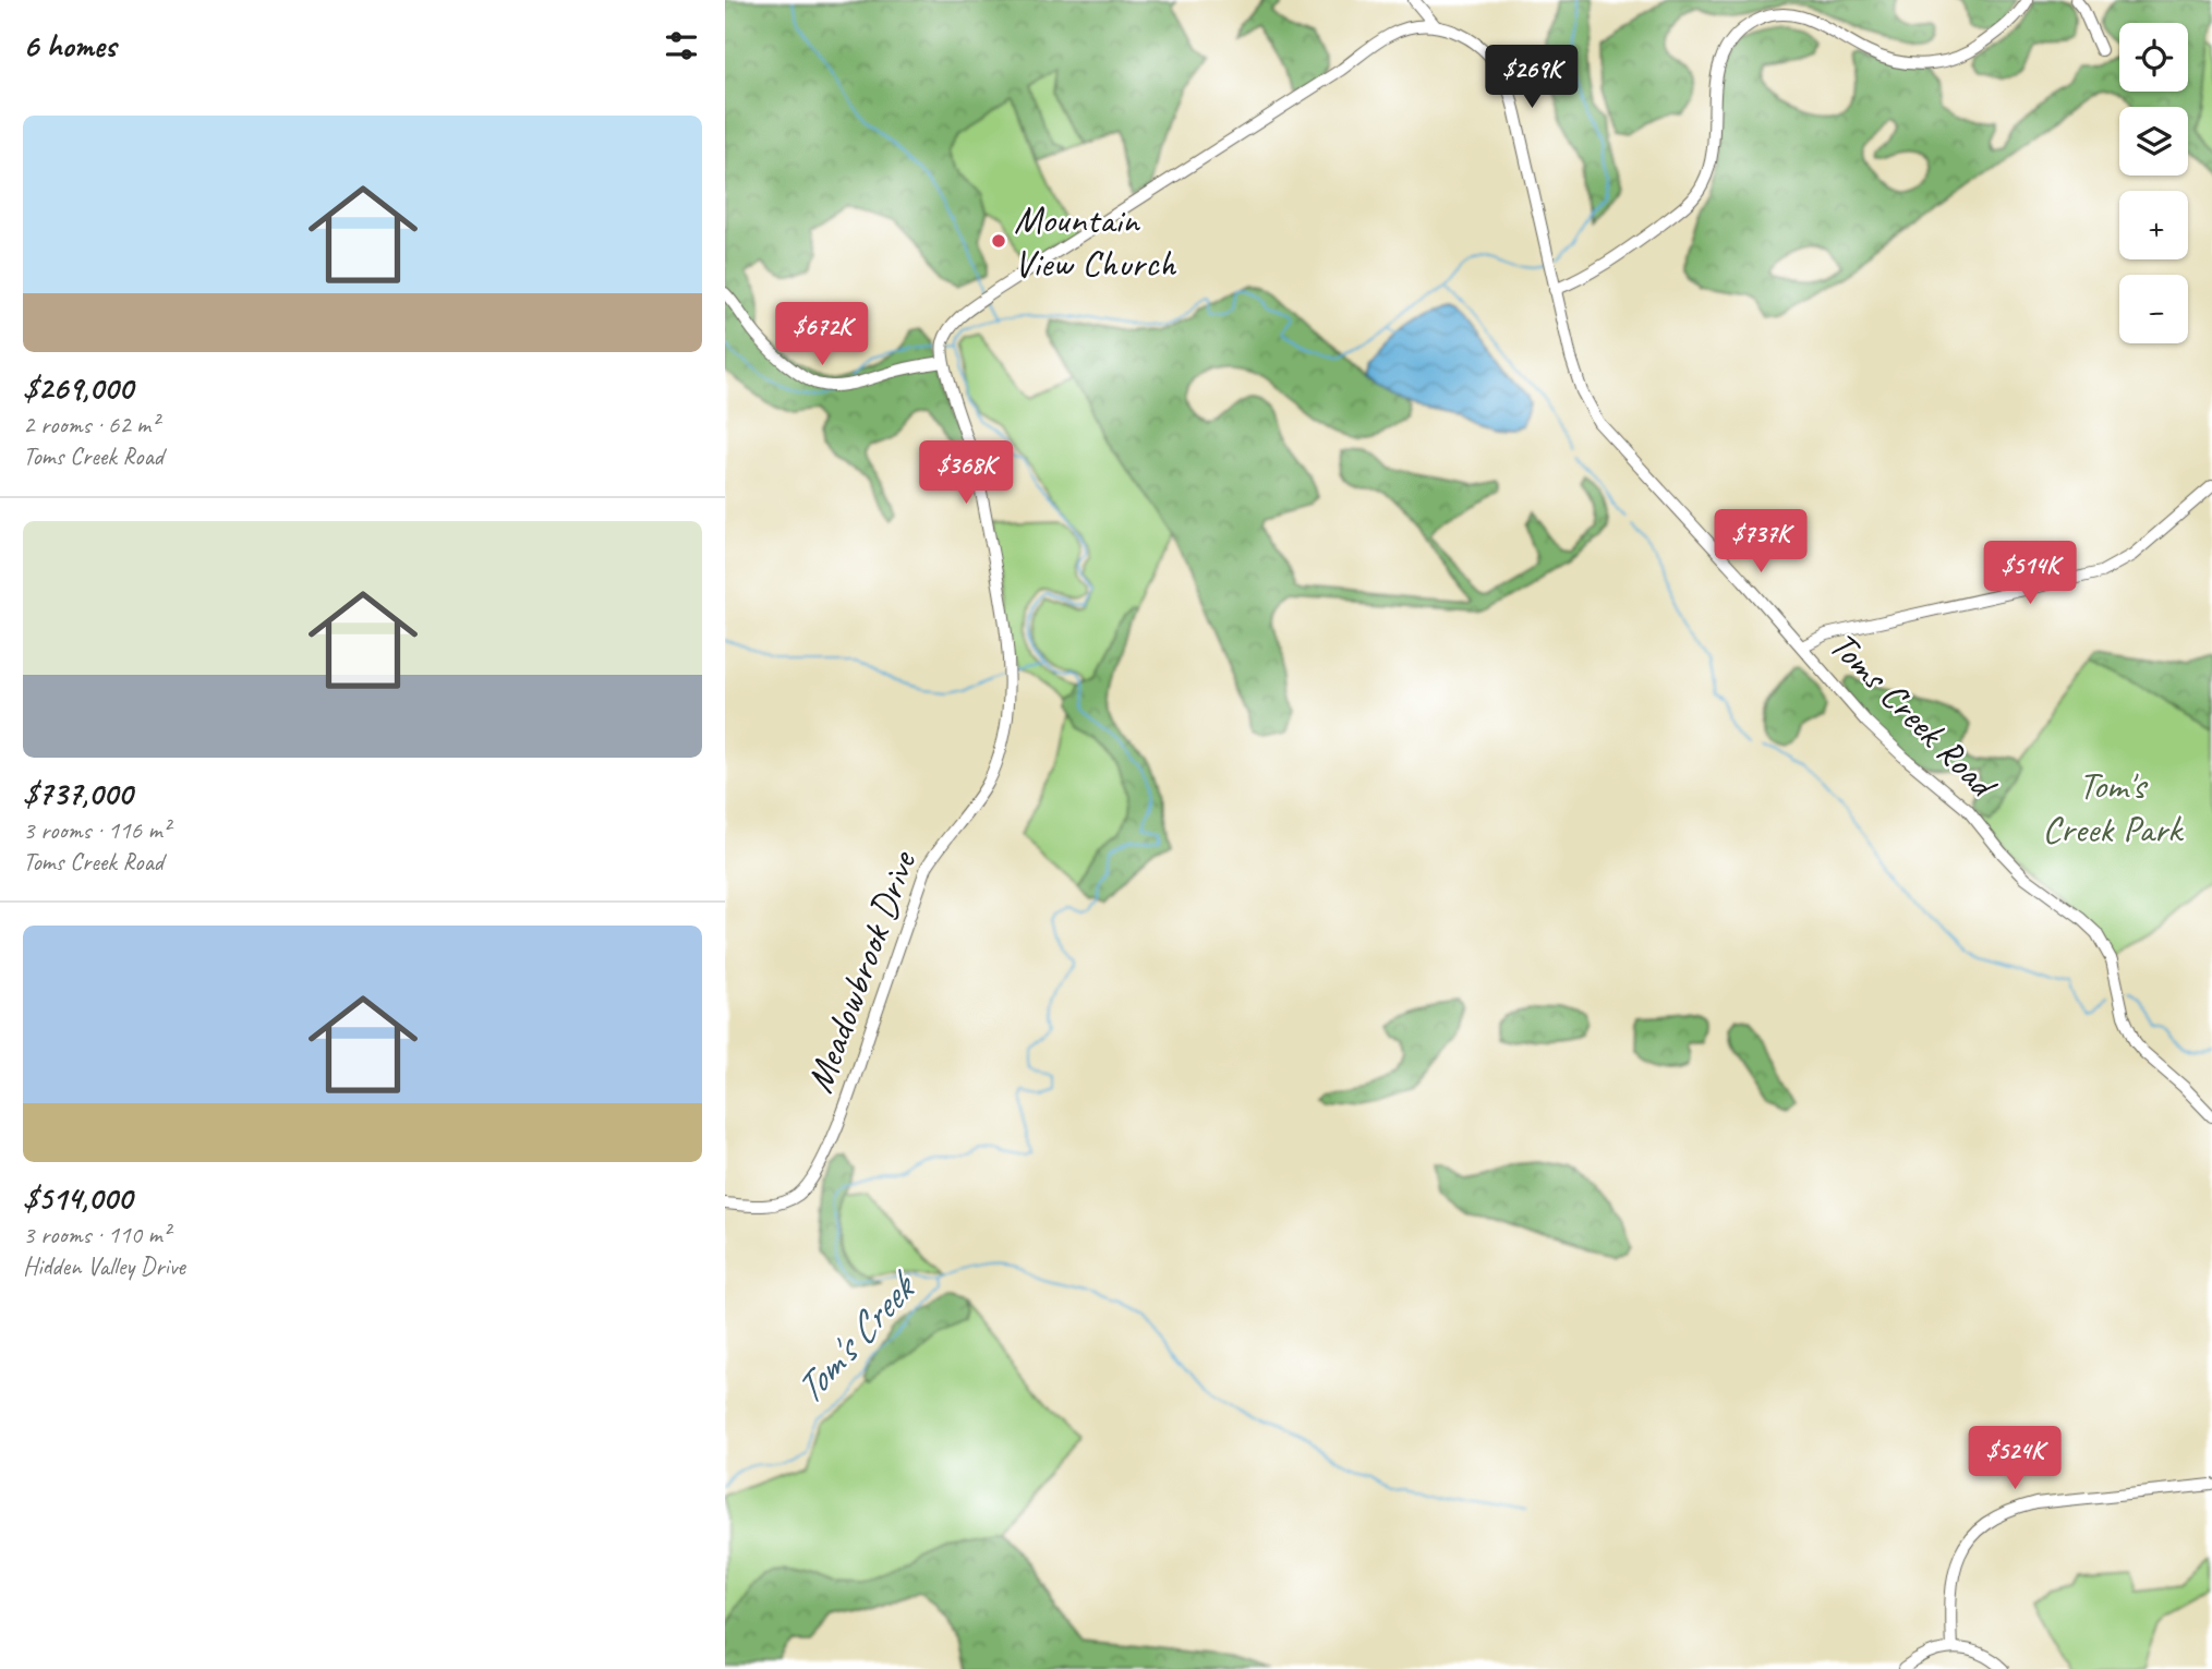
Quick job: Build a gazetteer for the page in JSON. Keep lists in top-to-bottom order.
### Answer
{
  "streets": {
    "street": ["Toms Creek Road", "Meadowbrook Drive"]
  },
  "crossings": [
    ["Toms Creek Road", "Meadowbrook Drive"]
  ],
  "water": ["Tom's Creek"],
  "parks": ["Tom's Creek Park"],
  "places": ["Mountain View Church"],
  "page": {
    "heading": "6 homes",
    "map_buttons": ["+", "−"],
    "price": [
      "$269K",
      "$672K",
      "$368K",
      "$737K",
      "$514K",
      "$524K"
    ],
    "list": [
      {
        "name": "$269,000",
        "note": "2 rooms · 62 m² · Toms Creek Road"
      },
      {
        "name": "$737,000",
        "note": "3 rooms · 116 m² · Toms Creek Road"
      },
      {
        "name": "$514,000",
        "note": "3 rooms · 110 m² · Hidden Valley Drive"
      }
    ]
  }
}
